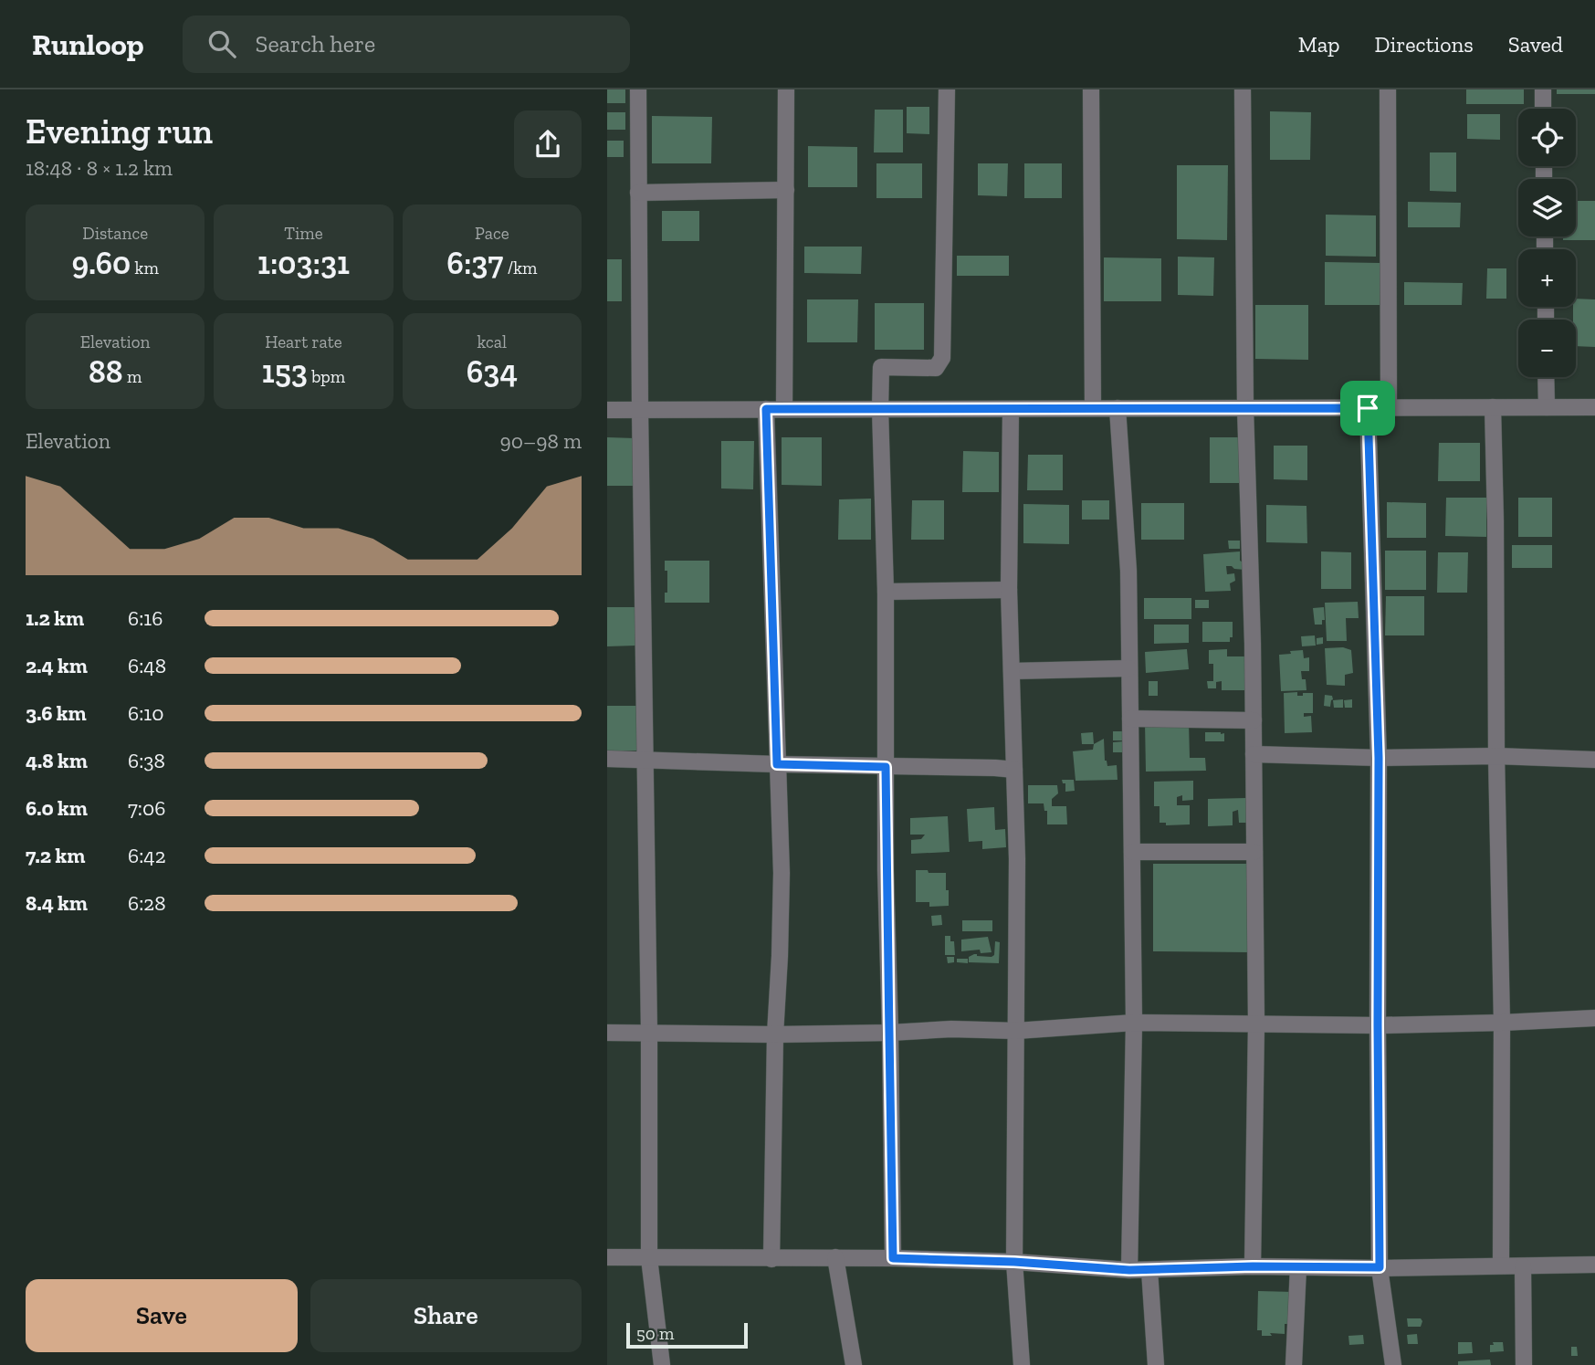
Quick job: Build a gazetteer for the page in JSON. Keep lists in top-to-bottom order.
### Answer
{
  "scale_bar": "50 m",
  "page": {
    "header": "Runloop",
    "search": "Search here",
    "nav": ["Map", "Directions", "Saved"],
    "heading": ["Evening run", "18:48 · 8 × 1.2 km"],
    "map_buttons": ["+", "−"],
    "stats": [
      ["Distance", "9.60 km"],
      ["Time", "1:03:31"],
      ["Pace", "6:37 /km"],
      ["Elevation", "88 m"],
      ["Heart rate", "153 bpm"],
      ["kcal", "634"]
    ],
    "chart": ["Elevation", "90–98 m"],
    "list": [
      {
        "name": "1.2 km",
        "note": "6:16"
      },
      {
        "name": "2.4 km",
        "note": "6:48"
      },
      {
        "name": "3.6 km",
        "note": "6:10"
      },
      {
        "name": "4.8 km",
        "note": "6:38"
      },
      {
        "name": "6.0 km",
        "note": "7:06"
      },
      {
        "name": "7.2 km",
        "note": "6:42"
      },
      {
        "name": "8.4 km",
        "note": "6:28"
      }
    ],
    "buttons": ["Save", "Share"],
    "scale": "50 m"
  }
}
